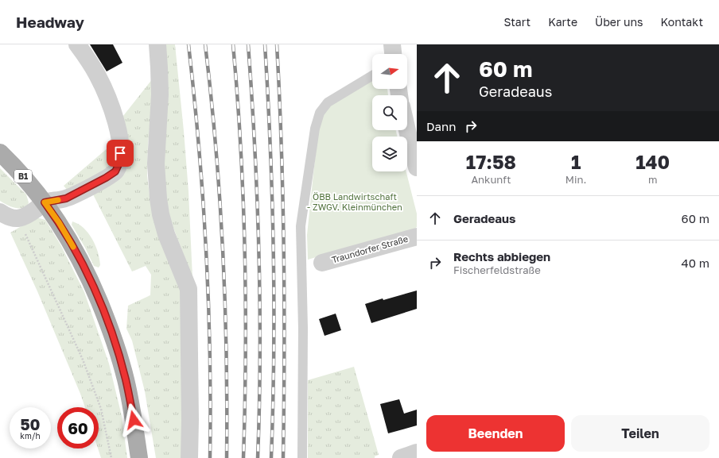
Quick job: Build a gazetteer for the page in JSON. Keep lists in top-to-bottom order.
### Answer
{
  "streets": {
    "main road": ["B1"],
    "street": ["Traundorfer Straße"]
  },
  "parks": ["ÖBB Landwirtschaft - ZWGV. Kleinmünchen"],
  "north": "right",
  "page": {
    "header": "Headway",
    "nav": [
      "Start",
      "Karte",
      "Über uns",
      "Kontakt"
    ],
    "turn": ["60 m", "Geradeaus"],
    "then": "Dann",
    "eta": [
      "17:58",
      "Ankunft",
      "1",
      "Min.",
      "140",
      "m"
    ],
    "list": [
      {
        "name": "Geradeaus",
        "value": "60 m"
      },
      {
        "name": "Rechts abbiegen",
        "note": "Fischerfeldstraße",
        "value": "40 m"
      }
    ],
    "speed": "50 km/h",
    "limit": "60",
    "buttons": ["Beenden", "Teilen"]
  }
}
